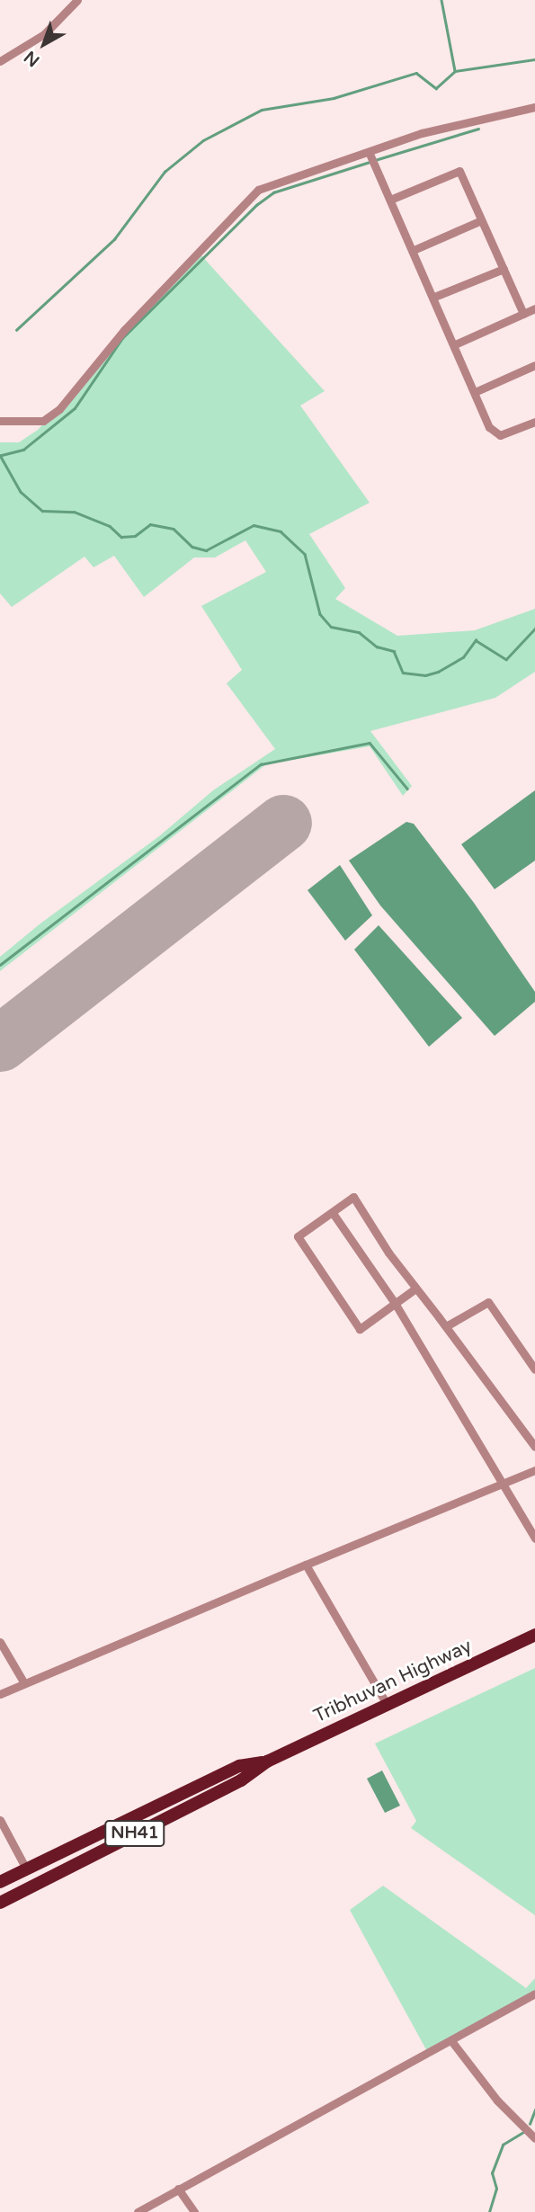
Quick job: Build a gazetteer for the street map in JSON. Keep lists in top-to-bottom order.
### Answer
{
  "streets": {
    "highway": ["Tribhuvan Highway", "NH41"]
  },
  "crossings": [
    ["Tribhuvan Highway", "NH41"]
  ],
  "north": "bottom left"
}
